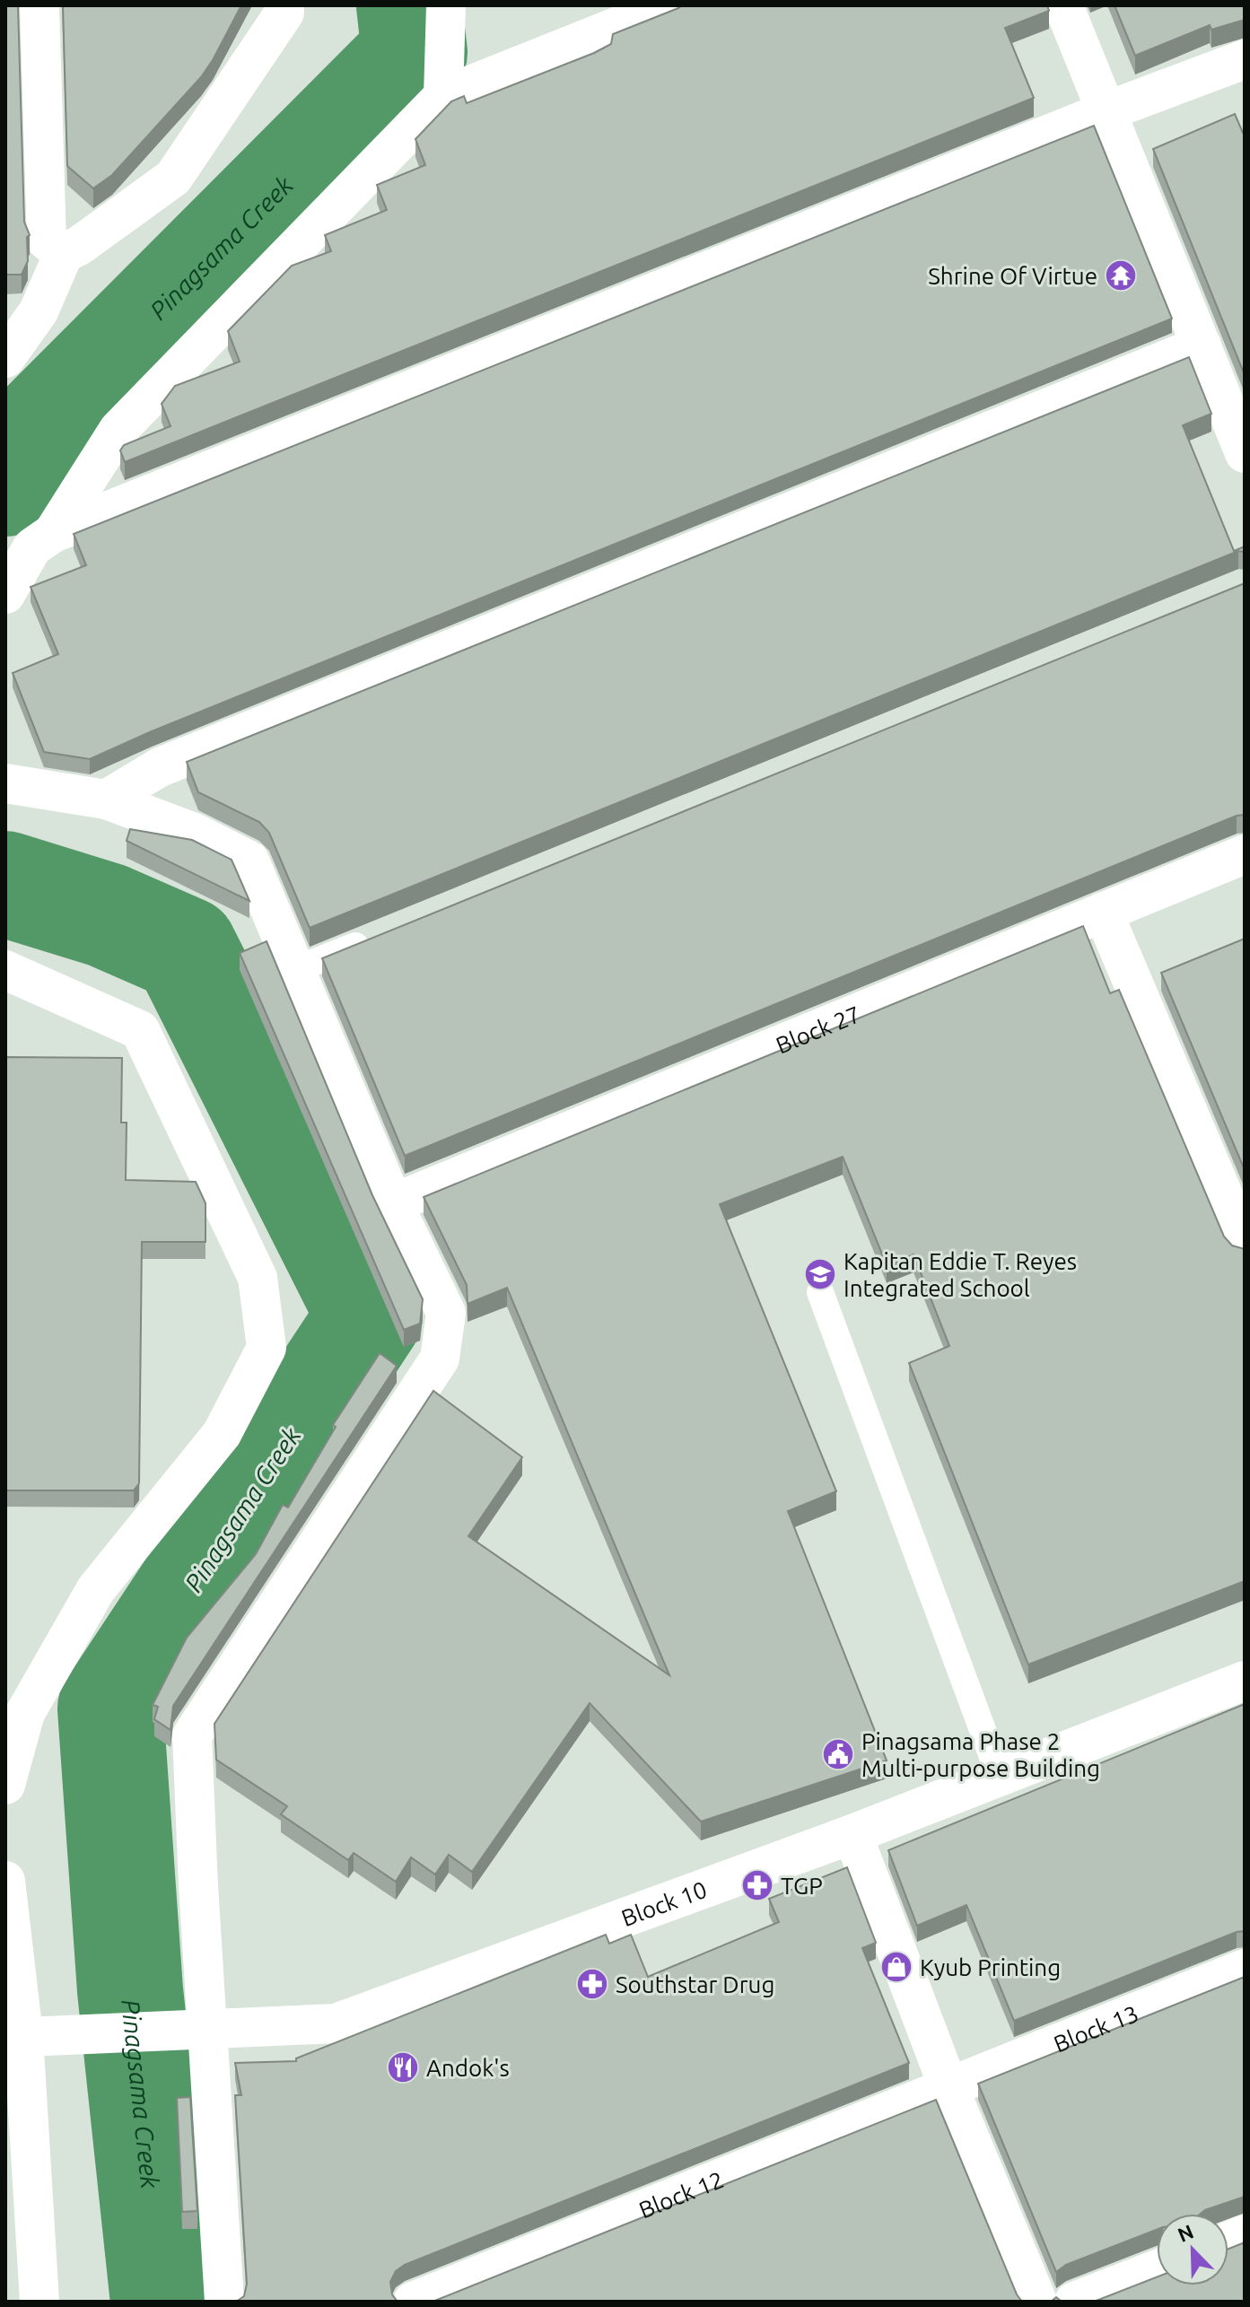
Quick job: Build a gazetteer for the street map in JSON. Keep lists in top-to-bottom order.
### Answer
{
  "streets": {
    "street": [
      "Block 27",
      "Block 10",
      "Block 13",
      "Block 12"
    ]
  },
  "crossings": [
    ["Block 13", "Block 12"]
  ],
  "water": ["Pinagsama Creek"],
  "places": {
    "temple": ["Shrine Of Virtue"],
    "school or university": ["Kapitan Eddie T. Reyes Integrated School"],
    "public building": ["Pinagsama Phase 2 Multi-purpose Building"],
    "pharmacy": ["TGP", "Southstar Drug"],
    "shop": ["Kyub Printing"],
    "restaurant": ["Andok's"]
  },
  "north": "top left"
}
